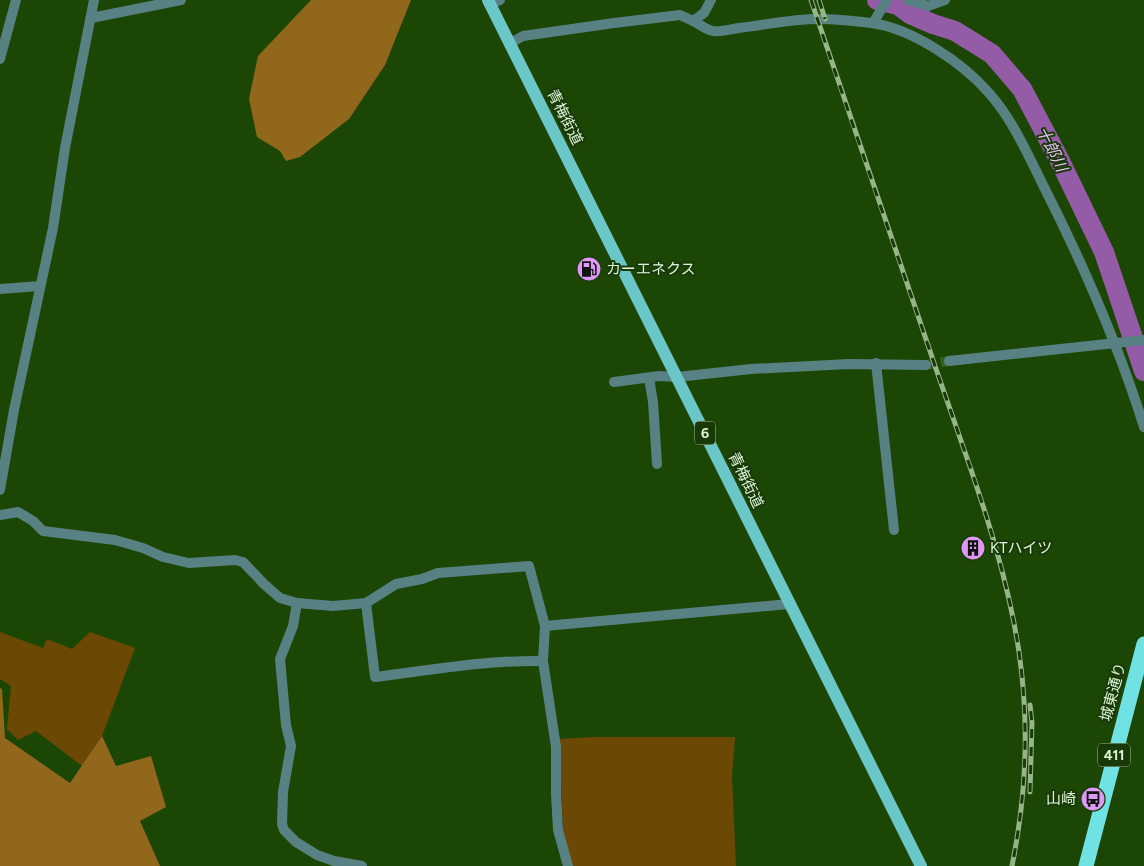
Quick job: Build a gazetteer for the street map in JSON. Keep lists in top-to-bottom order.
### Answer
{
  "streets": {
    "highway": ["城東通り", "411"],
    "main road": ["青梅街道", "6"]
  },
  "water": ["十郎川"],
  "places": {
    "fuel station": ["カーエネクス"],
    "building": ["KTハイツ"],
    "bus stop": ["山崎"]
  }
}
